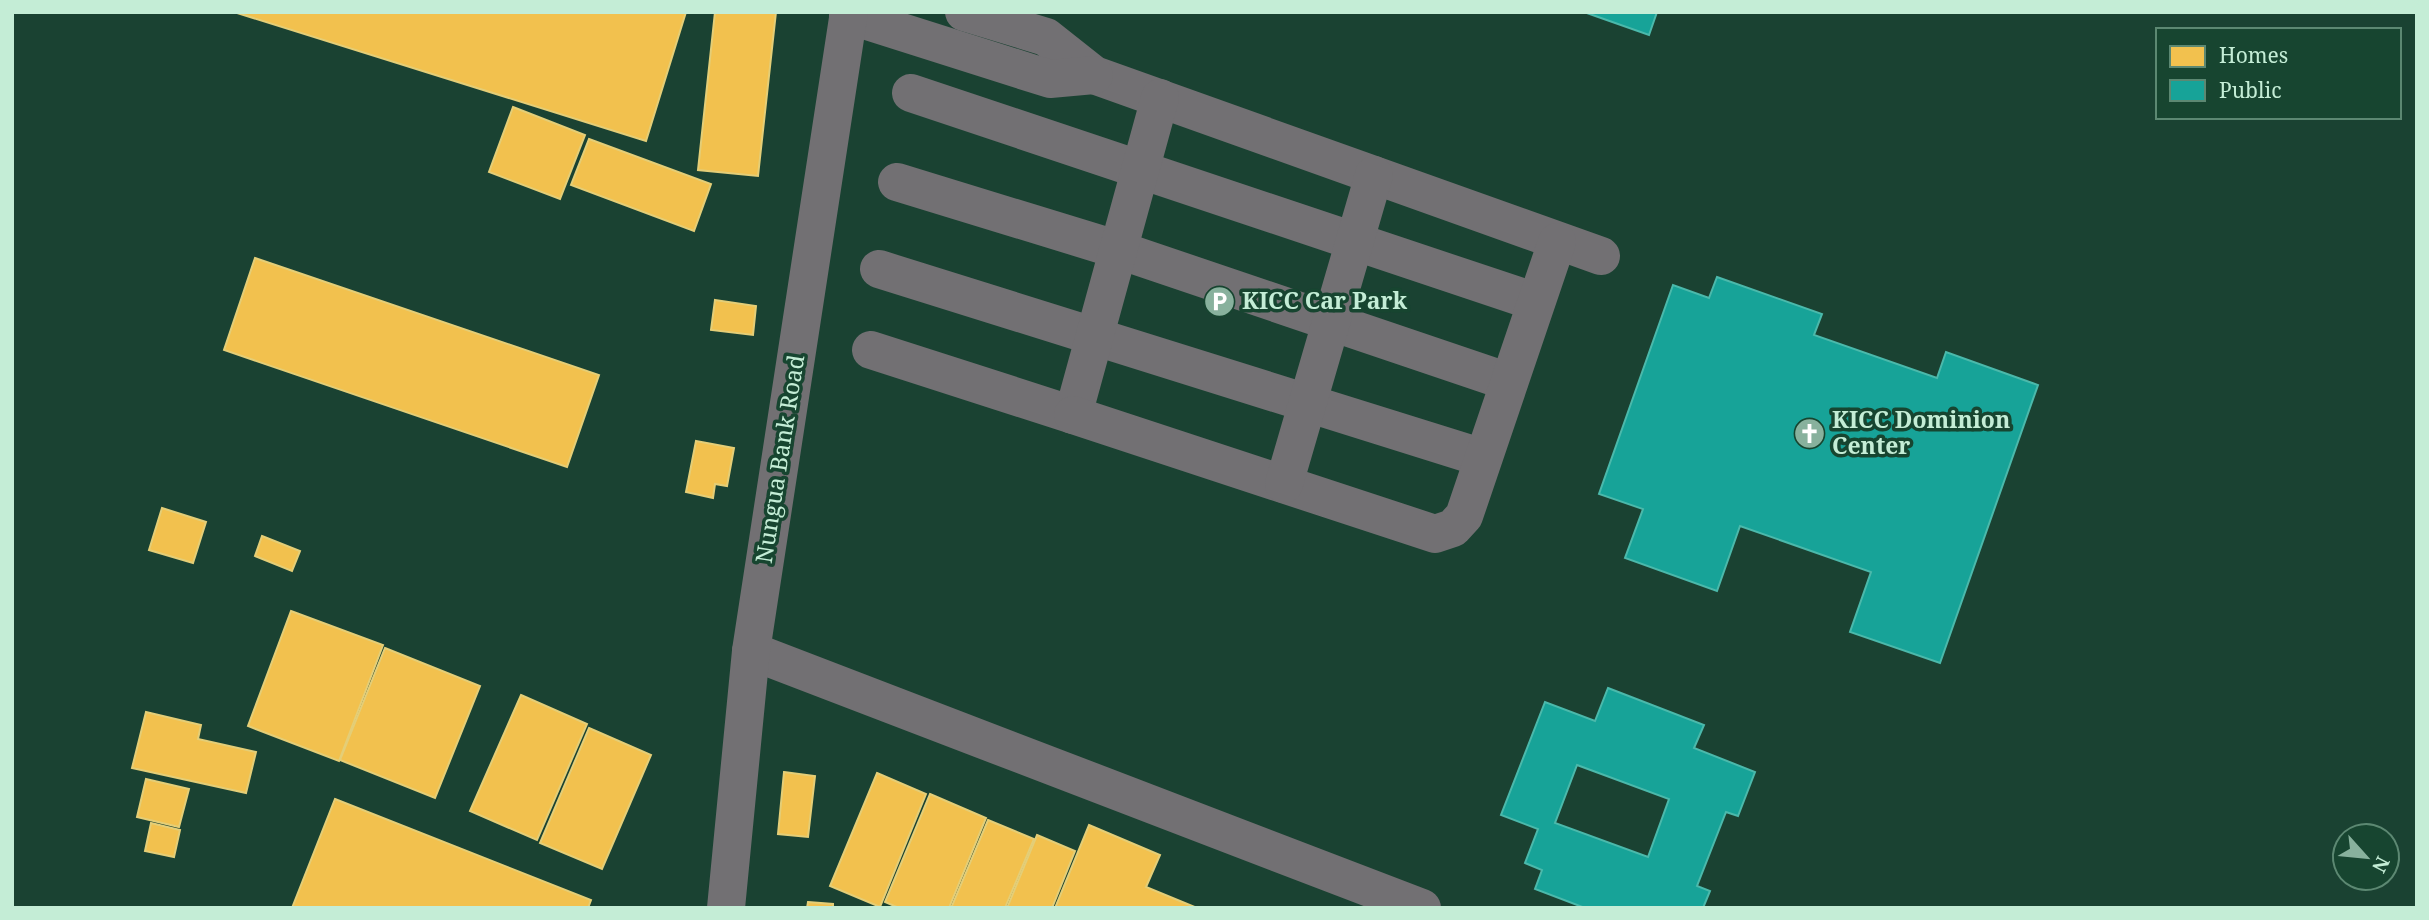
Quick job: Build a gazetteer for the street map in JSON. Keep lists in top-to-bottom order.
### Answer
{
  "streets": {
    "street": ["Nungua Bank Road"]
  },
  "places": {
    "parking": ["KICC Car Park"],
    "church": ["KICC Dominion Center"]
  },
  "legend": ["Homes", "Public"],
  "north": "bottom right"
}
